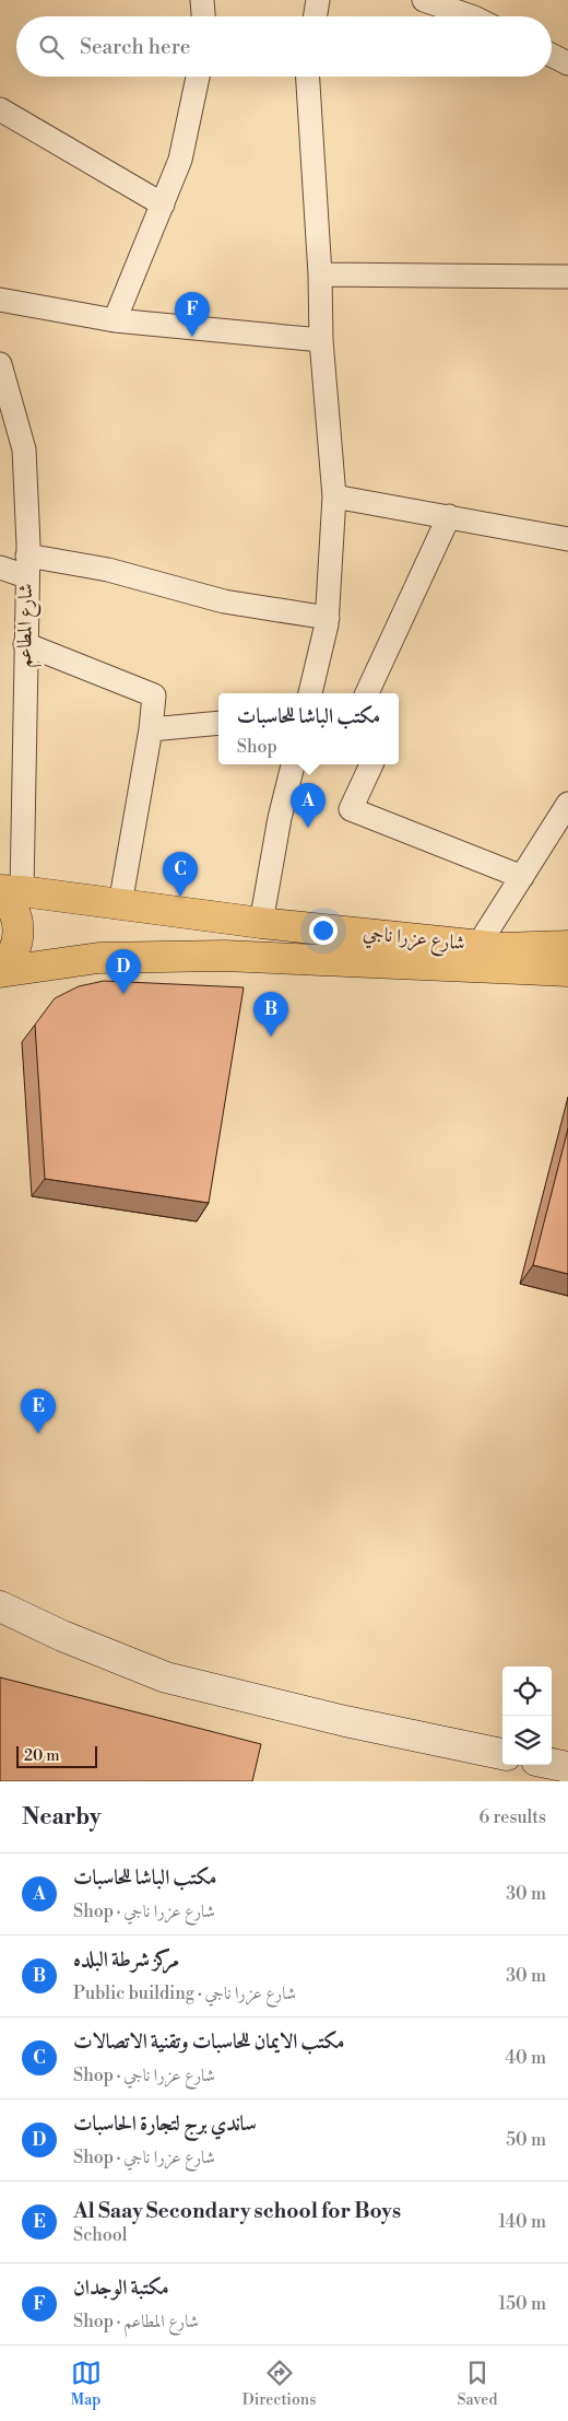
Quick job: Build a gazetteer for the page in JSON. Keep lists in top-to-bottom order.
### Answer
{
  "streets": {
    "main road": ["شارع عزرا ناجي"],
    "street": ["شارع المطاعم"]
  },
  "crossings": [
    ["شارع المطاعم", "شارع عزرا ناجي"]
  ],
  "scale_bar": "20 m",
  "page": {
    "search": "Search here",
    "pins": [
      "F",
      "A",
      "C",
      "D",
      "B",
      "E"
    ],
    "popup": ["مكتب الباشا للحاسبات", "Shop"],
    "scale": "20 m",
    "heading": ["Nearby", "6 results"],
    "list": [
      {
        "mark": "A",
        "name": "مكتب الباشا للحاسبات",
        "note": "Shop · شارع عزرا ناجي",
        "value": "30 m"
      },
      {
        "mark": "B",
        "name": "مركز شرطة البلده",
        "note": "Public building · شارع عزرا ناجي",
        "value": "30 m"
      },
      {
        "mark": "C",
        "name": "مكتب الايمان للحاسبات وتقنية الاتصالات",
        "note": "Shop · شارع عزرا ناجي",
        "value": "40 m"
      },
      {
        "mark": "D",
        "name": "ساندي برج لتجارة الحاسبات",
        "note": "Shop · شارع عزرا ناجي",
        "value": "50 m"
      },
      {
        "mark": "E",
        "name": "Al Saay Secondary school for Boys",
        "note": "School",
        "value": "140 m"
      },
      {
        "mark": "F",
        "name": "مكتبة الوجدان",
        "note": "Shop · شارع المطاعم",
        "value": "150 m"
      }
    ],
    "nav": ["Map", "Directions", "Saved"]
  }
}
